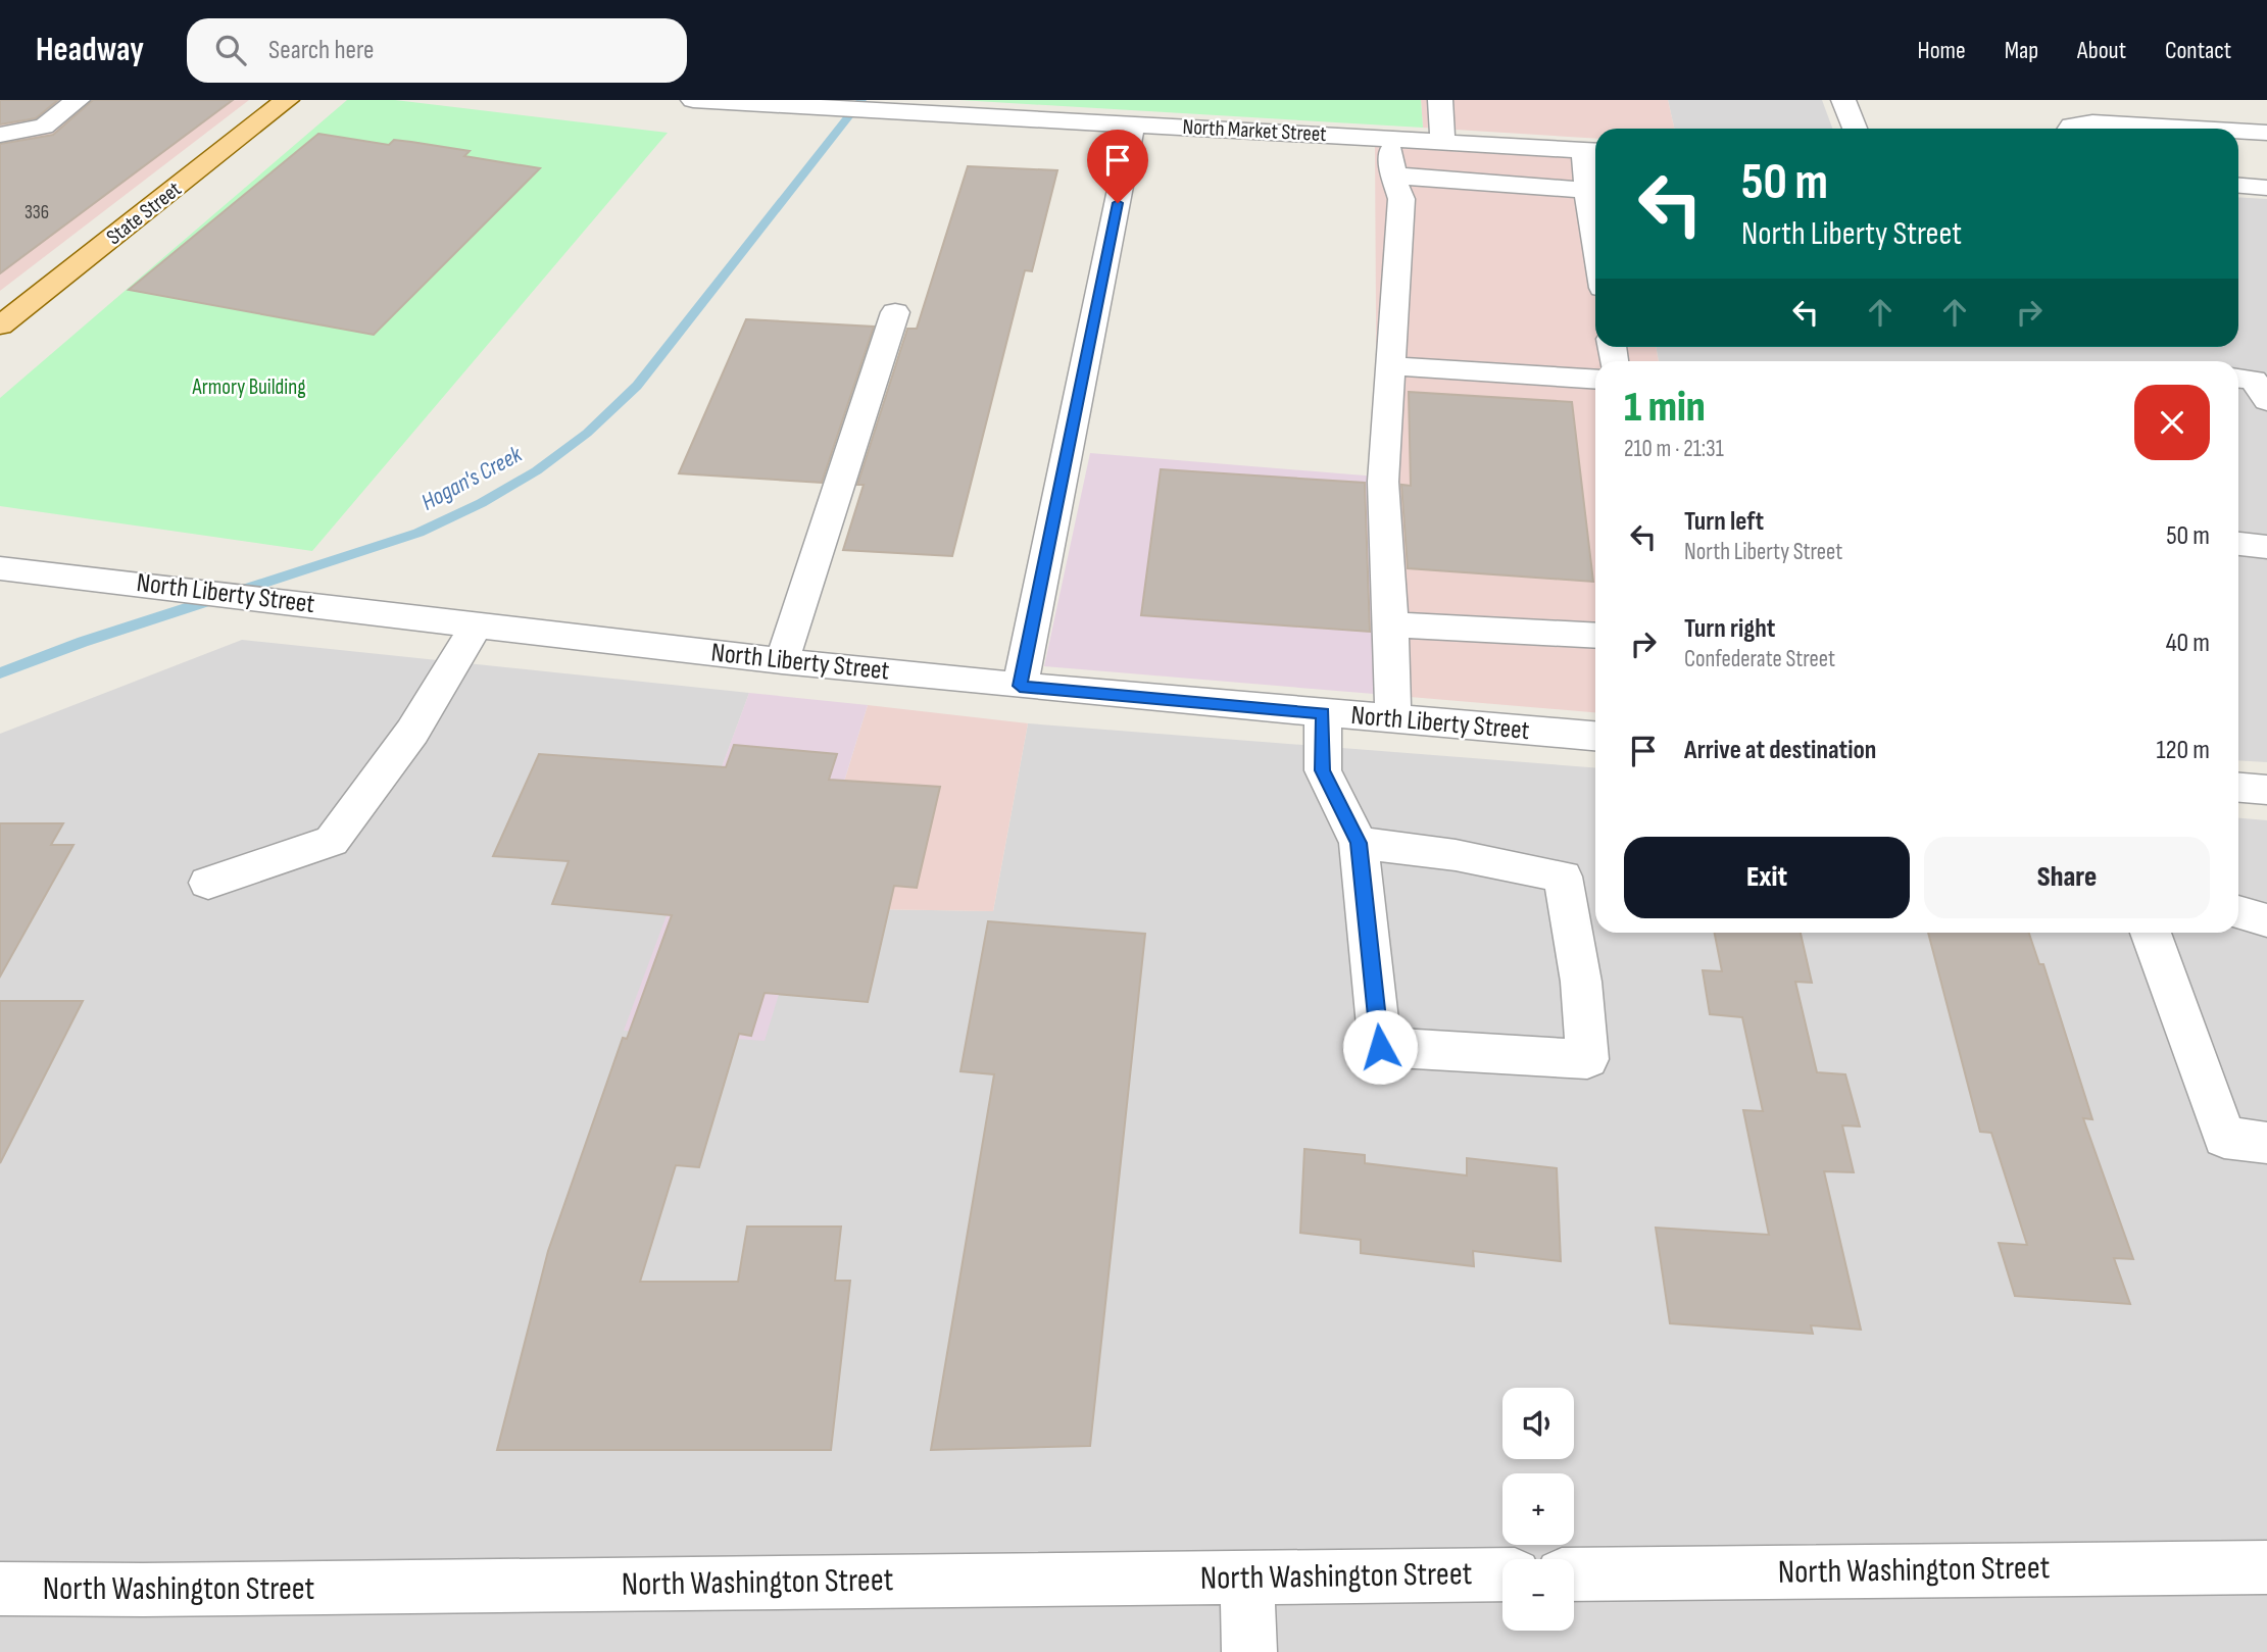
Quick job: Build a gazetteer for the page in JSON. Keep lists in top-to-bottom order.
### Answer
{
  "streets": {
    "main road": ["State Street"],
    "street": ["North Market Street", "North Liberty Street", "North Washington Street"]
  },
  "water": ["Hogan's Creek"],
  "parks": ["Armory Building"],
  "house_numbers": ["336"],
  "page": {
    "header": "Headway",
    "search": "Search here",
    "nav": [
      "Home",
      "Map",
      "About",
      "Contact"
    ],
    "turn": ["50 m", "North Liberty Street"],
    "heading": ["1 min", "210 m · 21:31"],
    "list": [
      {
        "name": "Turn left",
        "note": "North Liberty Street",
        "value": "50 m"
      },
      {
        "name": "Turn right",
        "note": "Confederate Street",
        "value": "40 m"
      },
      {
        "name": "Arrive at destination",
        "value": "120 m"
      }
    ],
    "buttons": ["Exit", "Share"],
    "map_buttons": ["+", "−"]
  }
}
